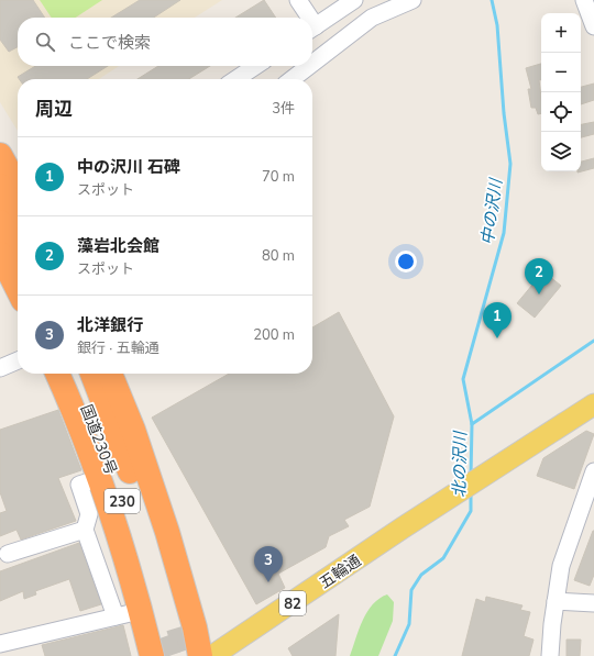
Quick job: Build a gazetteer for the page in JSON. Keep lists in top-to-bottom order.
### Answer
{
  "streets": {
    "highway": ["国道230号", "230"],
    "main road": ["五輪通", "82"]
  },
  "water": ["中の沢川", "北の沢川"],
  "page": {
    "map_buttons": ["+", "−"],
    "search": "ここで検索",
    "heading": ["周辺", "3件"],
    "list": [
      {
        "mark": "1",
        "name": "中の沢川 石碑",
        "note": "スポット",
        "value": "70 m"
      },
      {
        "mark": "2",
        "name": "藻岩北会館",
        "note": "スポット",
        "value": "80 m"
      },
      {
        "mark": "3",
        "name": "北洋銀行",
        "note": "銀行 · 五輪通",
        "value": "200 m"
      }
    ],
    "pins": ["2", "1", "3"]
  }
}
